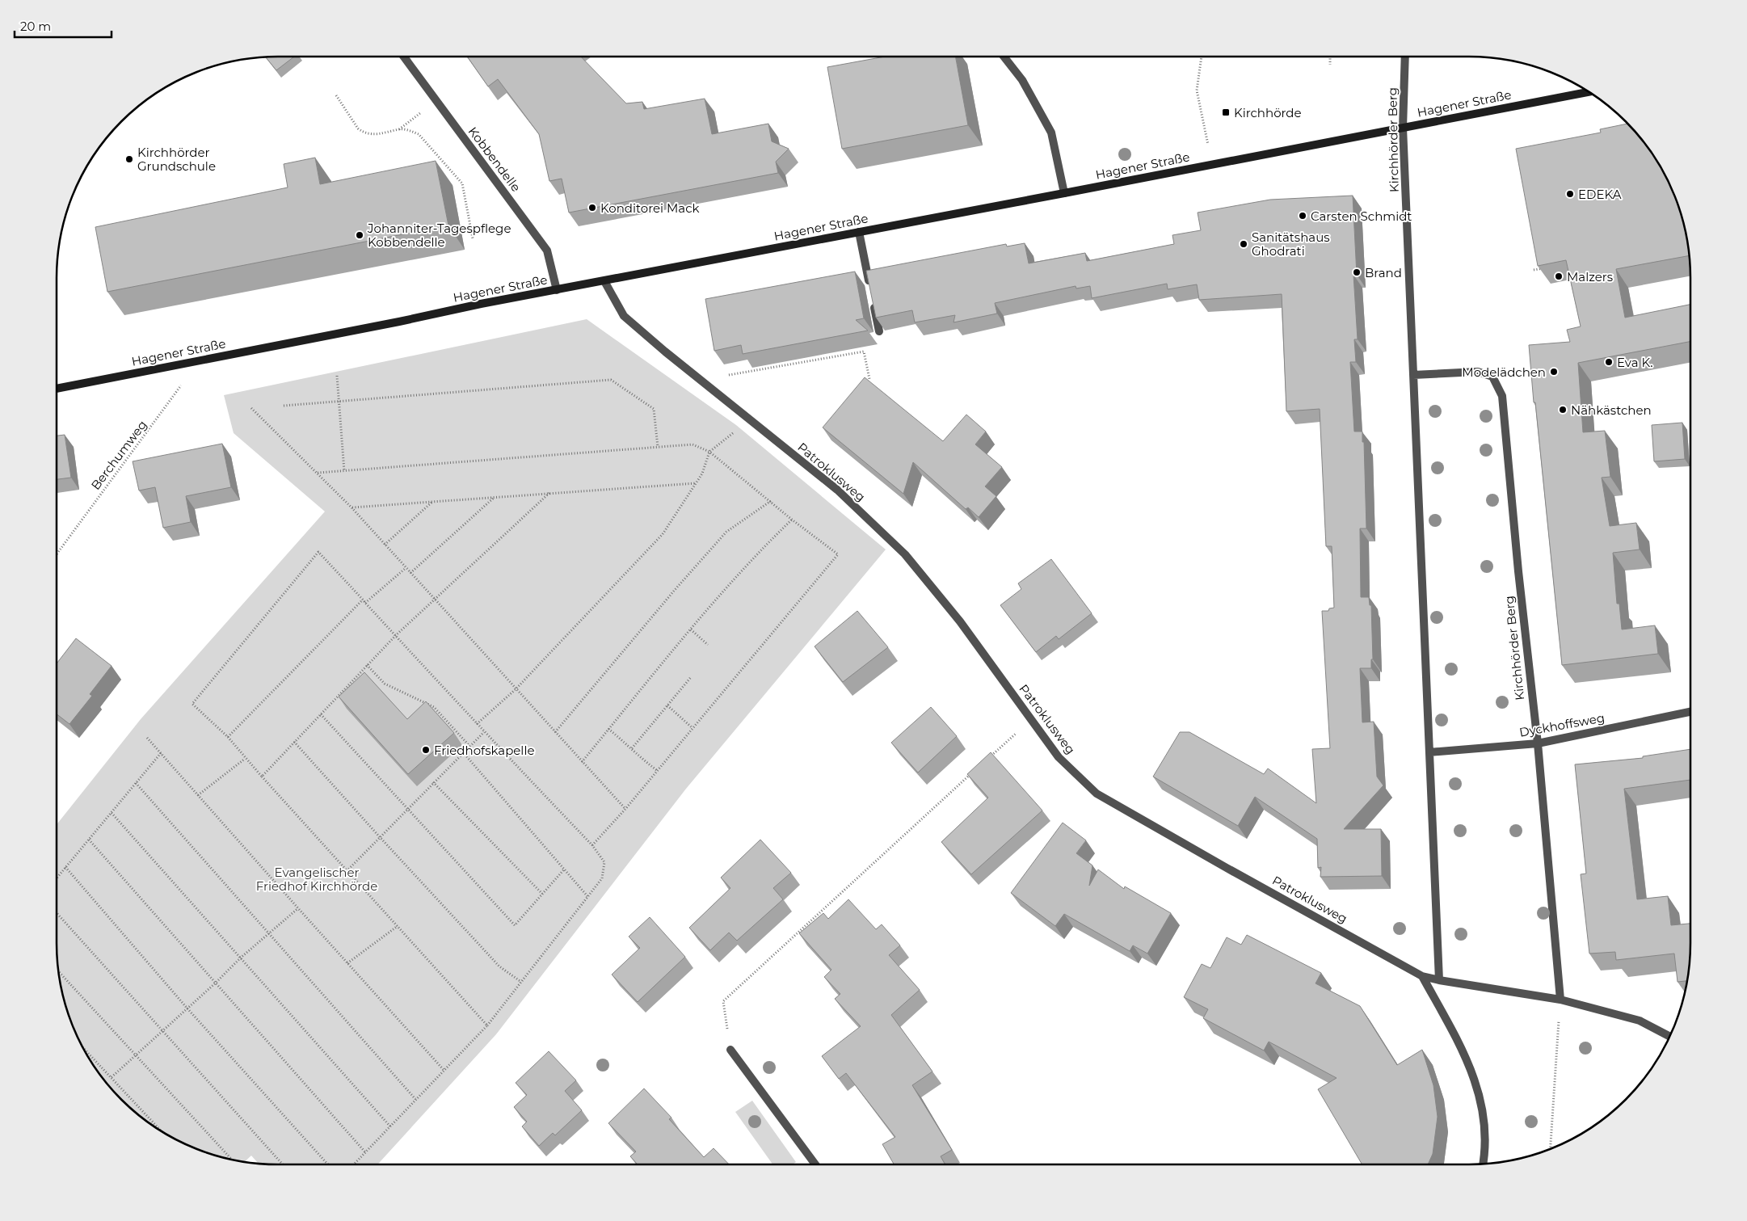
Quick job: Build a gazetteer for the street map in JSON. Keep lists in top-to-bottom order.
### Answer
{
  "streets": {
    "main road": ["Hagener Straße"],
    "street": [
      "Kirchhörder Berg",
      "Kobbendelle",
      "Patroklusweg",
      "Dyckhoffsweg"
    ],
    "path": ["Berchumweg"]
  },
  "crossings": [
    ["Hagener Straße", "Kirchhörder Berg"],
    ["Hagener Straße", "Kobbendelle"],
    ["Hagener Straße", "Berchumweg"],
    ["Hagener Straße", "Patroklusweg"],
    ["Kirchhörder Berg", "Patroklusweg"],
    ["Kirchhörder Berg", "Dyckhoffsweg"]
  ],
  "parks": ["Evangelischer Friedhof Kirchhörde"],
  "places": {
    "transit": ["Kirchhörde"],
    "other": [
      "Kirchhörder Grundschule",
      "EDEKA",
      "Konditorei Mack",
      "Carsten Schmidt",
      "Johanniter-Tagespflege Kobbendelle",
      "Sanitätshaus Ghodrati",
      "Brand",
      "Malzers",
      "Eva K.",
      "Modelädchen",
      "Nähkästchen",
      "Friedhofskapelle"
    ]
  },
  "scale_bar": "20 m"
}
